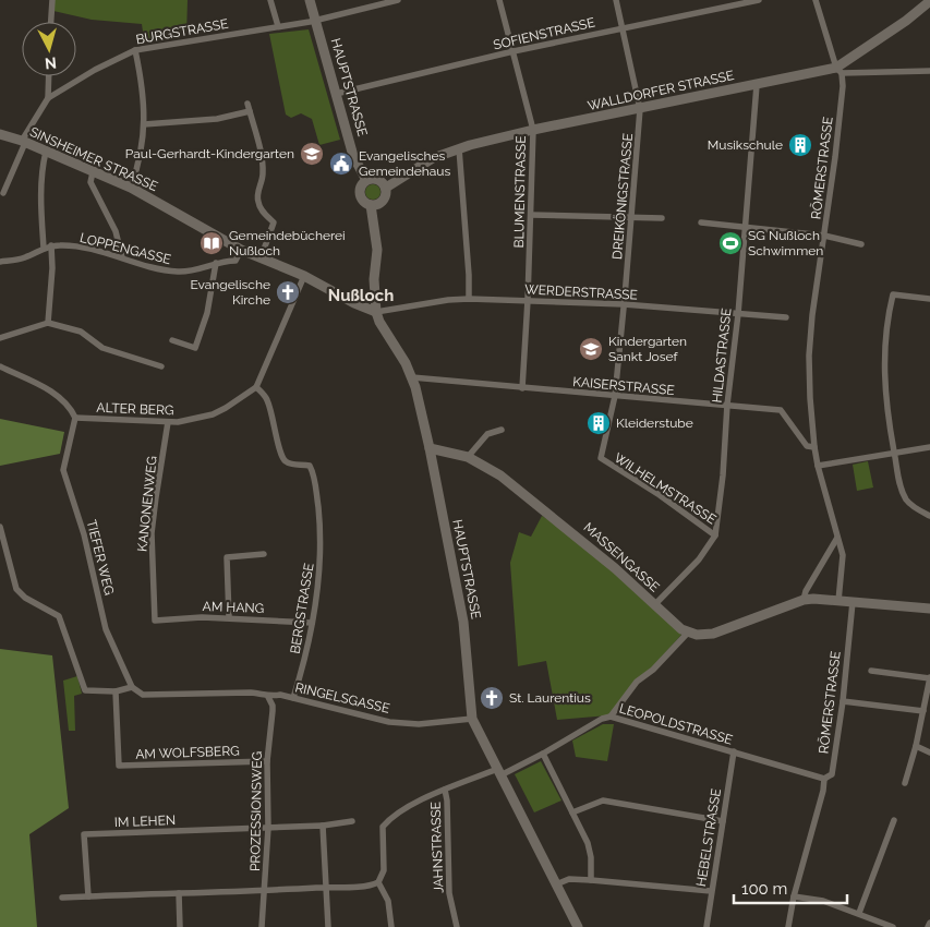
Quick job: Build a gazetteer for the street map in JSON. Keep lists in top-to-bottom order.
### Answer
{
  "streets": {
    "main road": [
      "HAUPTSTRASSE",
      "WALLDORFER STRASSE",
      "SINSHEIMER STRASSE",
      "MASSENGASSE"
    ],
    "street": [
      "BURGSTRASSE",
      "SOFIENSTRASSE",
      "RÖMERSTRASSE",
      "BLUMENSTRASSE",
      "DREIKÖNIGSTRASSE",
      "LOPPENGASSE",
      "WERDERSTRASSE",
      "HILDASTRASSE",
      "KAISERSTRASSE",
      "ALTER BERG",
      "WILHELMSTRASSE",
      "KANONENWEG",
      "TIEFER WEG",
      "AM HANG",
      "BERGSTRASSE",
      "RINGELSGASSE",
      "LEOPOLDSTRASSE",
      "AM WOLFSBERG",
      "PROZESSIONSWEG",
      "IM LEHEN",
      "HEBELSTRASSE",
      "JAHNSTRASSE"
    ]
  },
  "crossings": [
    ["BURGSTRASSE", "HAUPTSTRASSE"],
    ["BURGSTRASSE", "SINSHEIMER STRASSE"],
    ["SOFIENSTRASSE", "HAUPTSTRASSE"],
    ["SOFIENSTRASSE", "BLUMENSTRASSE"],
    ["SOFIENSTRASSE", "DREIKÖNIGSTRASSE"],
    ["HAUPTSTRASSE", "WALLDORFER STRASSE"],
    ["HAUPTSTRASSE", "SINSHEIMER STRASSE"],
    ["HAUPTSTRASSE", "WERDERSTRASSE"],
    ["HAUPTSTRASSE", "KAISERSTRASSE"],
    ["HAUPTSTRASSE", "MASSENGASSE"],
    ["HAUPTSTRASSE", "RINGELSGASSE"],
    ["HAUPTSTRASSE", "LEOPOLDSTRASSE"],
    ["HAUPTSTRASSE", "JAHNSTRASSE"],
    ["WALLDORFER STRASSE", "RÖMERSTRASSE"],
    ["WALLDORFER STRASSE", "BLUMENSTRASSE"],
    ["WALLDORFER STRASSE", "DREIKÖNIGSTRASSE"],
    ["WALLDORFER STRASSE", "HILDASTRASSE"],
    ["SINSHEIMER STRASSE", "LOPPENGASSE"],
    ["SINSHEIMER STRASSE", "WERDERSTRASSE"],
    ["RÖMERSTRASSE", "KAISERSTRASSE"],
    ["RÖMERSTRASSE", "LEOPOLDSTRASSE"],
    ["BLUMENSTRASSE", "WERDERSTRASSE"],
    ["BLUMENSTRASSE", "KAISERSTRASSE"],
    ["DREIKÖNIGSTRASSE", "WERDERSTRASSE"],
    ["DREIKÖNIGSTRASSE", "KAISERSTRASSE"],
    ["DREIKÖNIGSTRASSE", "WILHELMSTRASSE"],
    ["WERDERSTRASSE", "HILDASTRASSE"],
    ["HILDASTRASSE", "KAISERSTRASSE"],
    ["HILDASTRASSE", "WILHELMSTRASSE"],
    ["HILDASTRASSE", "MASSENGASSE"],
    ["KAISERSTRASSE", "WILHELMSTRASSE"],
    ["ALTER BERG", "KANONENWEG"],
    ["ALTER BERG", "TIEFER WEG"],
    ["ALTER BERG", "BERGSTRASSE"],
    ["KANONENWEG", "AM HANG"],
    ["TIEFER WEG", "RINGELSGASSE"],
    ["AM HANG", "BERGSTRASSE"],
    ["BERGSTRASSE", "RINGELSGASSE"],
    ["RINGELSGASSE", "PROZESSIONSWEG"],
    ["LEOPOLDSTRASSE", "HEBELSTRASSE"],
    ["LEOPOLDSTRASSE", "JAHNSTRASSE"],
    ["AM WOLFSBERG", "PROZESSIONSWEG"],
    ["PROZESSIONSWEG", "IM LEHEN"]
  ],
  "districts": ["Nußloch"],
  "places": {
    "building": ["Musikschule", "Kleiderstube"],
    "school or university": ["Paul-Gerhardt-Kindergarten", "Kindergarten Sankt Josef"],
    "public building": ["Evangelisches Gemeindehaus"],
    "library": ["Gemeindebücherei Nußloch"],
    "sports": ["SG Nußloch Schwimmen"],
    "church": ["Evangelische Kirche", "St. Laurentius"]
  },
  "scale_bar": "100 m",
  "north": "bottom"
}
